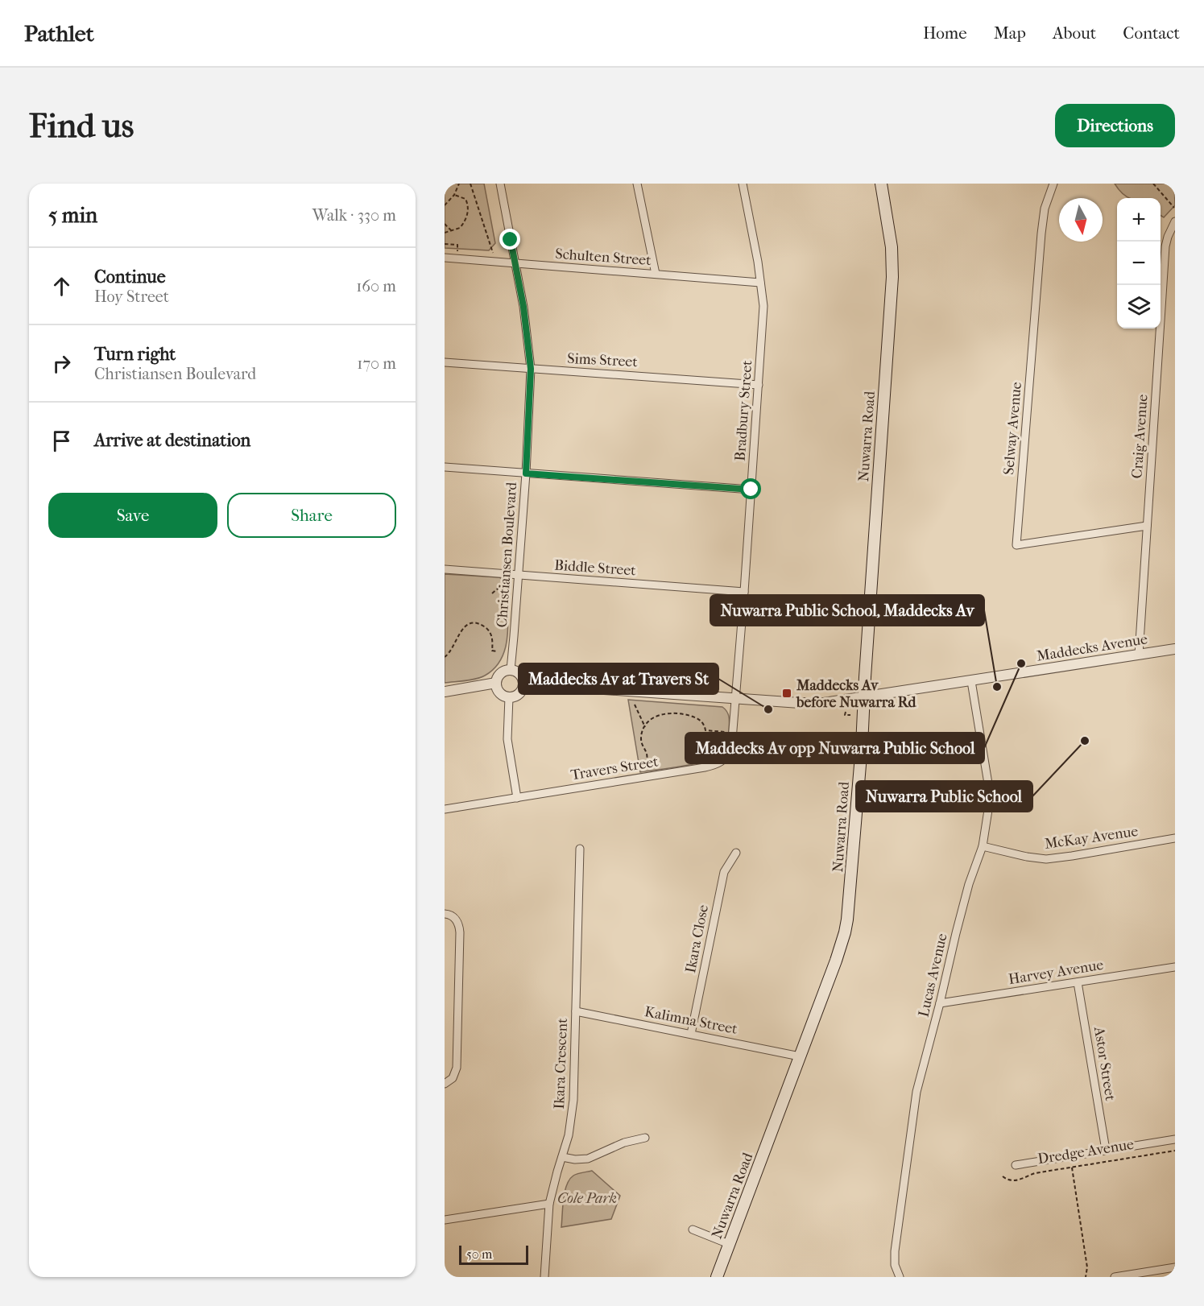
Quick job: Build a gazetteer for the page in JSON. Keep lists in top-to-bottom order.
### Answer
{
  "streets": {
    "main road": ["Nuwarra Road"],
    "street": [
      "Schulten Street",
      "Sims Street",
      "Bradbury Street",
      "Selway Avenue",
      "Craig Avenue",
      "Christiansen Boulevard",
      "Biddle Street",
      "Maddecks Avenue",
      "Travers Street",
      "McKay Avenue",
      "Ikara Close",
      "Harvey Avenue",
      "Lucas Avenue",
      "Kalimna Street",
      "Ikara Crescent",
      "Astor Street",
      "Dredge Avenue"
    ]
  },
  "crossings": [
    ["Schulten Street", "Bradbury Street"],
    ["Schulten Street", "Christiansen Boulevard"],
    ["Sims Street", "Bradbury Street"],
    ["Sims Street", "Christiansen Boulevard"],
    ["Bradbury Street", "Biddle Street"],
    ["Bradbury Street", "Maddecks Avenue"],
    ["Bradbury Street", "Travers Street"],
    ["Selway Avenue", "Craig Avenue"],
    ["Nuwarra Road", "Maddecks Avenue"],
    ["Nuwarra Road", "Kalimna Street"],
    ["Craig Avenue", "Maddecks Avenue"],
    ["Christiansen Boulevard", "Biddle Street"],
    ["Christiansen Boulevard", "Maddecks Avenue"],
    ["Maddecks Avenue", "Travers Street"],
    ["Maddecks Avenue", "Lucas Avenue"],
    ["McKay Avenue", "Lucas Avenue"],
    ["Ikara Close", "Kalimna Street"],
    ["Harvey Avenue", "Lucas Avenue"],
    ["Harvey Avenue", "Astor Street"],
    ["Kalimna Street", "Ikara Crescent"],
    ["Astor Street", "Dredge Avenue"]
  ],
  "parks": ["Cole Park"],
  "places": {
    "other": [
      "Maddecks Av opp Nuwarra Public School",
      "Nuwarra Public School, Maddecks Av",
      "Maddecks Av at Travers St",
      "Nuwarra Public School"
    ],
    "transit": ["Maddecks Av before Nuwarra Rd"]
  },
  "scale_bar": "50 m",
  "north": "bottom",
  "page": {
    "header": "Pathlet",
    "nav": [
      "Home",
      "Map",
      "About",
      "Contact"
    ],
    "buttons": [
      "Directions",
      ["Save", "Share"]
    ],
    "title": "Find us",
    "heading": ["5 min", "Walk · 330 m"],
    "map_buttons": ["+", "−"],
    "list": [
      ["Continue", "Hoy Street", "160 m"],
      ["Turn right", "Christiansen Boulevard", "170 m"],
      "Arrive at destination"
    ],
    "scale": "50 m"
  }
}
